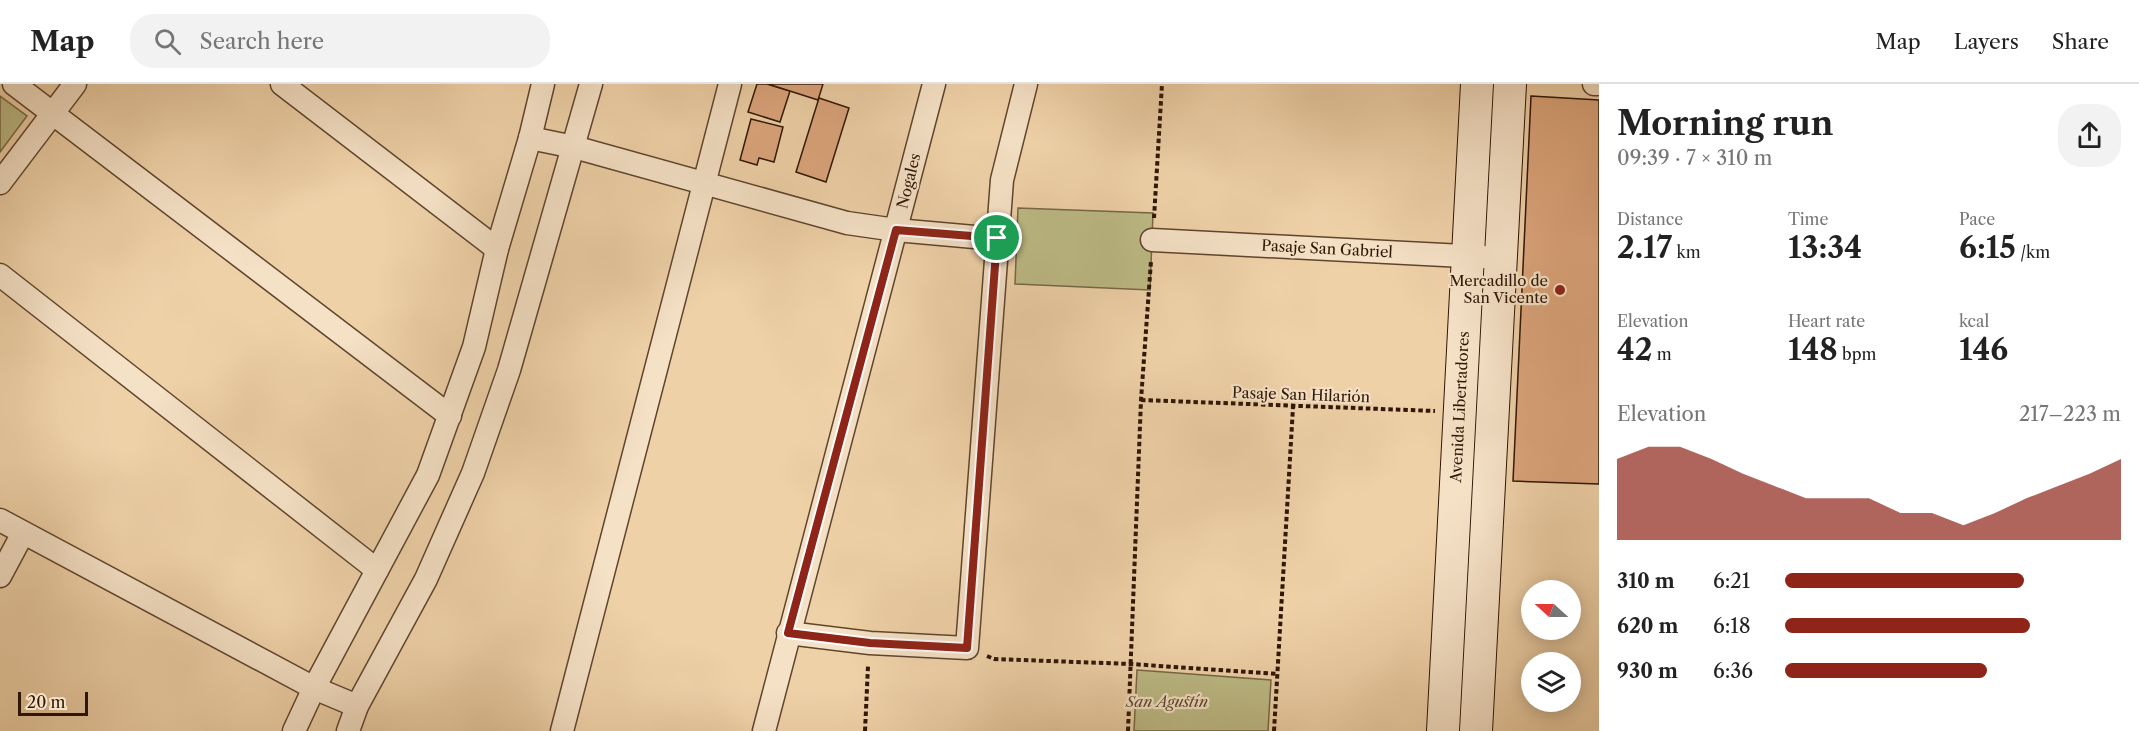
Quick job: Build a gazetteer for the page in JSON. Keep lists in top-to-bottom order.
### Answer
{
  "streets": {
    "street": ["Nogales", "Pasaje San Gabriel", "Avenida Libertadores"],
    "path": ["Pasaje San Hilarión"]
  },
  "crossings": [
    ["Pasaje San Gabriel", "Avenida Libertadores"],
    ["Pasaje San Hilarión", "Avenida Libertadores"]
  ],
  "parks": ["San Agustín"],
  "places": ["Mercadillo de San Vicente"],
  "scale_bar": "20 m",
  "north": "left",
  "page": {
    "header": "Map",
    "search": "Search here",
    "nav": ["Map", "Layers", "Share"],
    "heading": ["Morning run", "09:39 · 7 × 310 m"],
    "stats": [
      ["Distance", "2.17 km"],
      ["Time", "13:34"],
      ["Pace", "6:15 /km"],
      ["Elevation", "42 m"],
      ["Heart rate", "148 bpm"],
      ["kcal", "146"]
    ],
    "chart": ["Elevation", "217–223 m"],
    "list": [
      {
        "name": "310 m",
        "note": "6:21"
      },
      {
        "name": "620 m",
        "note": "6:18"
      },
      {
        "name": "930 m",
        "note": "6:36"
      }
    ],
    "scale": "20 m"
  }
}
